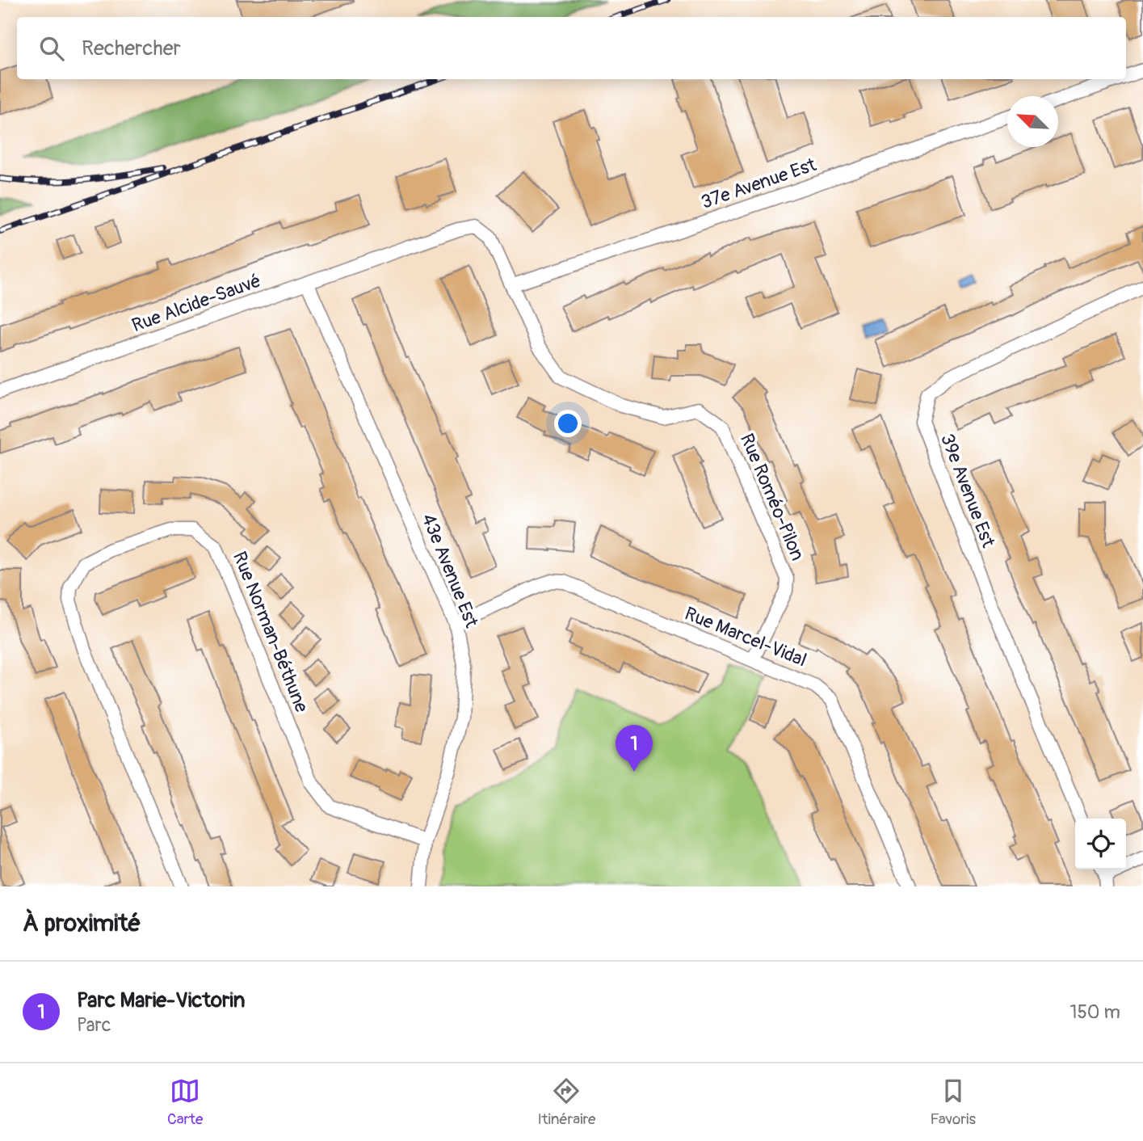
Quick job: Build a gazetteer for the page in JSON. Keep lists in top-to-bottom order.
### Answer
{
  "streets": {
    "street": [
      "37e Avenue Est",
      "Rue Alcide-Sauvé",
      "39e Avenue Est",
      "Rue Roméo-Pilon",
      "43e Avenue Est",
      "Rue Norman-Béthune",
      "Rue Marcel-Vidal"
    ]
  },
  "crossings": [
    ["37e Avenue Est", "Rue Roméo-Pilon"],
    ["Rue Alcide-Sauvé", "Rue Roméo-Pilon"],
    ["Rue Alcide-Sauvé", "43e Avenue Est"],
    ["Rue Roméo-Pilon", "Rue Marcel-Vidal"],
    ["43e Avenue Est", "Rue Norman-Béthune"],
    ["43e Avenue Est", "Rue Marcel-Vidal"]
  ],
  "north": "top left",
  "page": {
    "search": "Rechercher",
    "pins": "1",
    "heading": "À proximité",
    "list": [
      {
        "mark": "1",
        "name": "Parc Marie-Victorin",
        "note": "Parc",
        "value": "150 m"
      }
    ],
    "nav": ["Carte", "Itinéraire", "Favoris"]
  }
}
